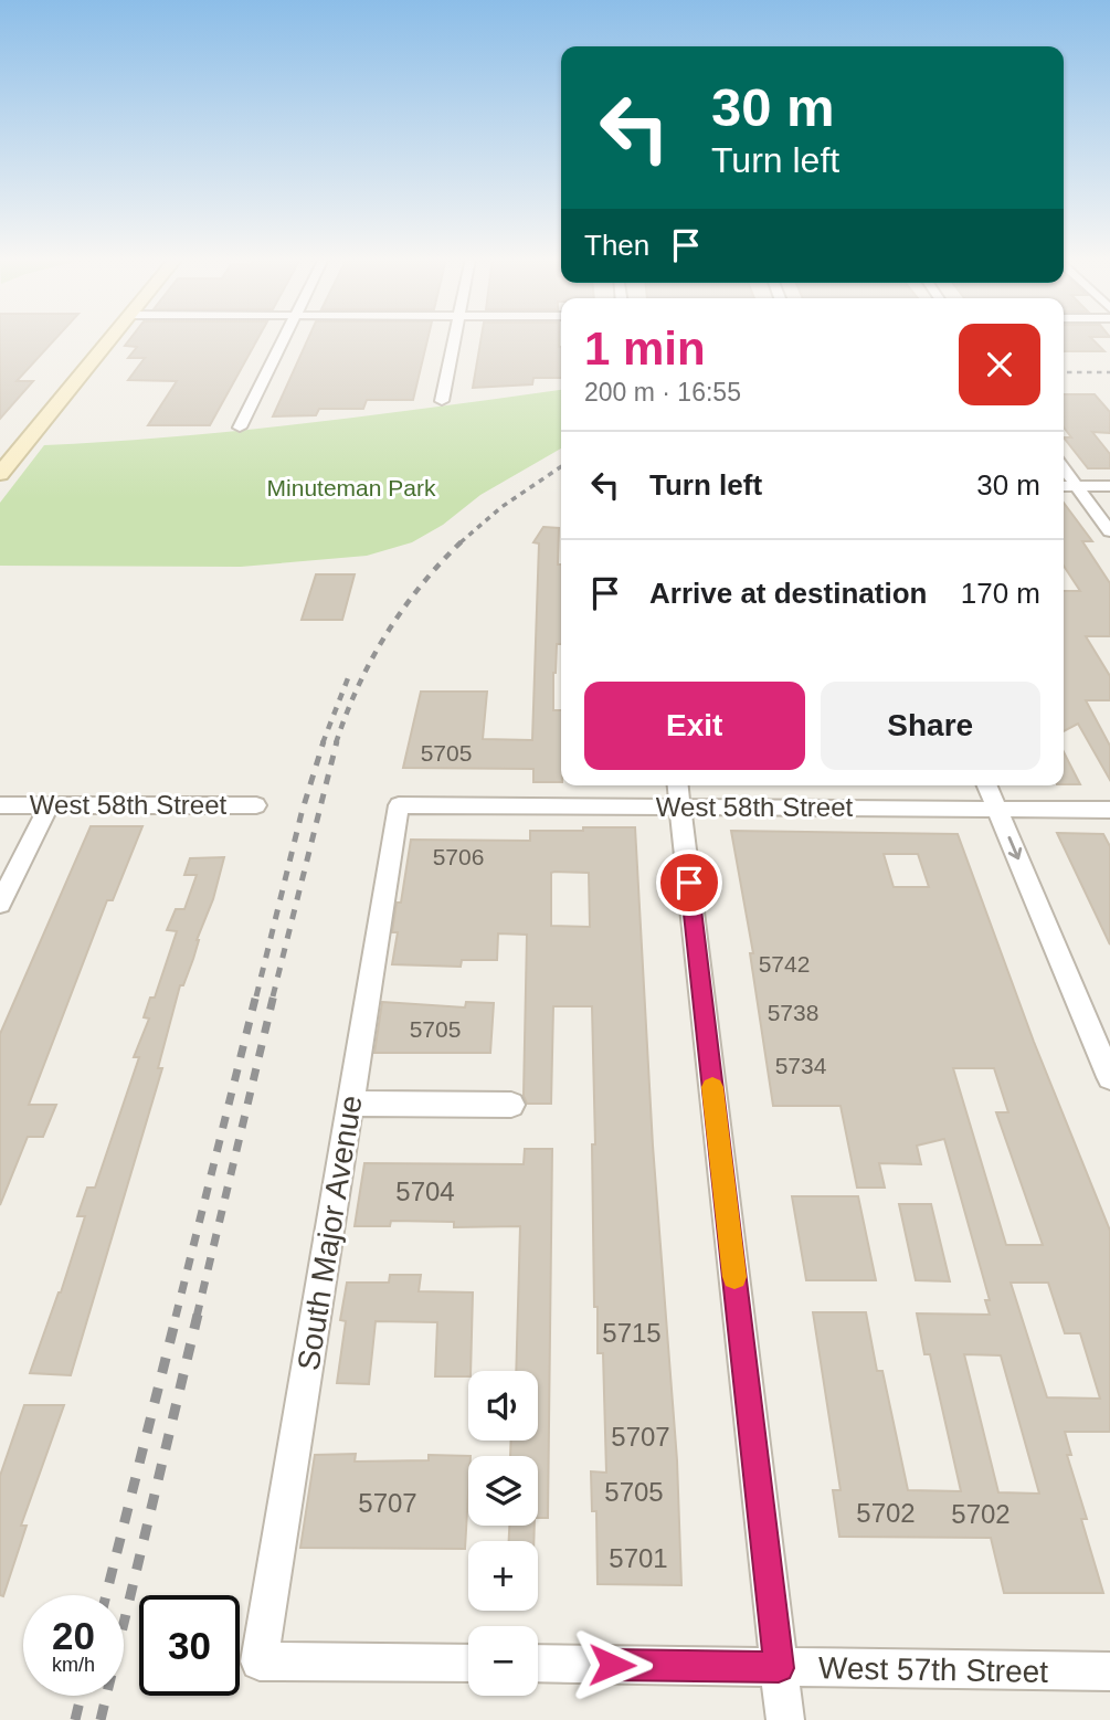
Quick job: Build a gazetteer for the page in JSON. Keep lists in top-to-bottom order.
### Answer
{
  "streets": {
    "street": ["West 58th Street", "South Major Avenue", "West 57th Street"]
  },
  "crossings": [
    ["West 58th Street", "South Major Avenue"]
  ],
  "parks": ["Minuteman Park"],
  "house_numbers": [
    "5705",
    "5706",
    "5742",
    "5738",
    "5705",
    "5734",
    "5704",
    "5715",
    "5707",
    "5705",
    "5707",
    "5702",
    "5702",
    "5701"
  ],
  "page": {
    "turn": ["30 m", "Turn left"],
    "then": "Then",
    "heading": ["1 min", "200 m · 16:55"],
    "list": [
      {
        "name": "Turn left",
        "value": "30 m"
      },
      {
        "name": "Arrive at destination",
        "value": "170 m"
      }
    ],
    "buttons": ["Exit", "Share"],
    "map_buttons": ["+", "−"],
    "speed": "20 km/h",
    "limit": "30"
  }
}
